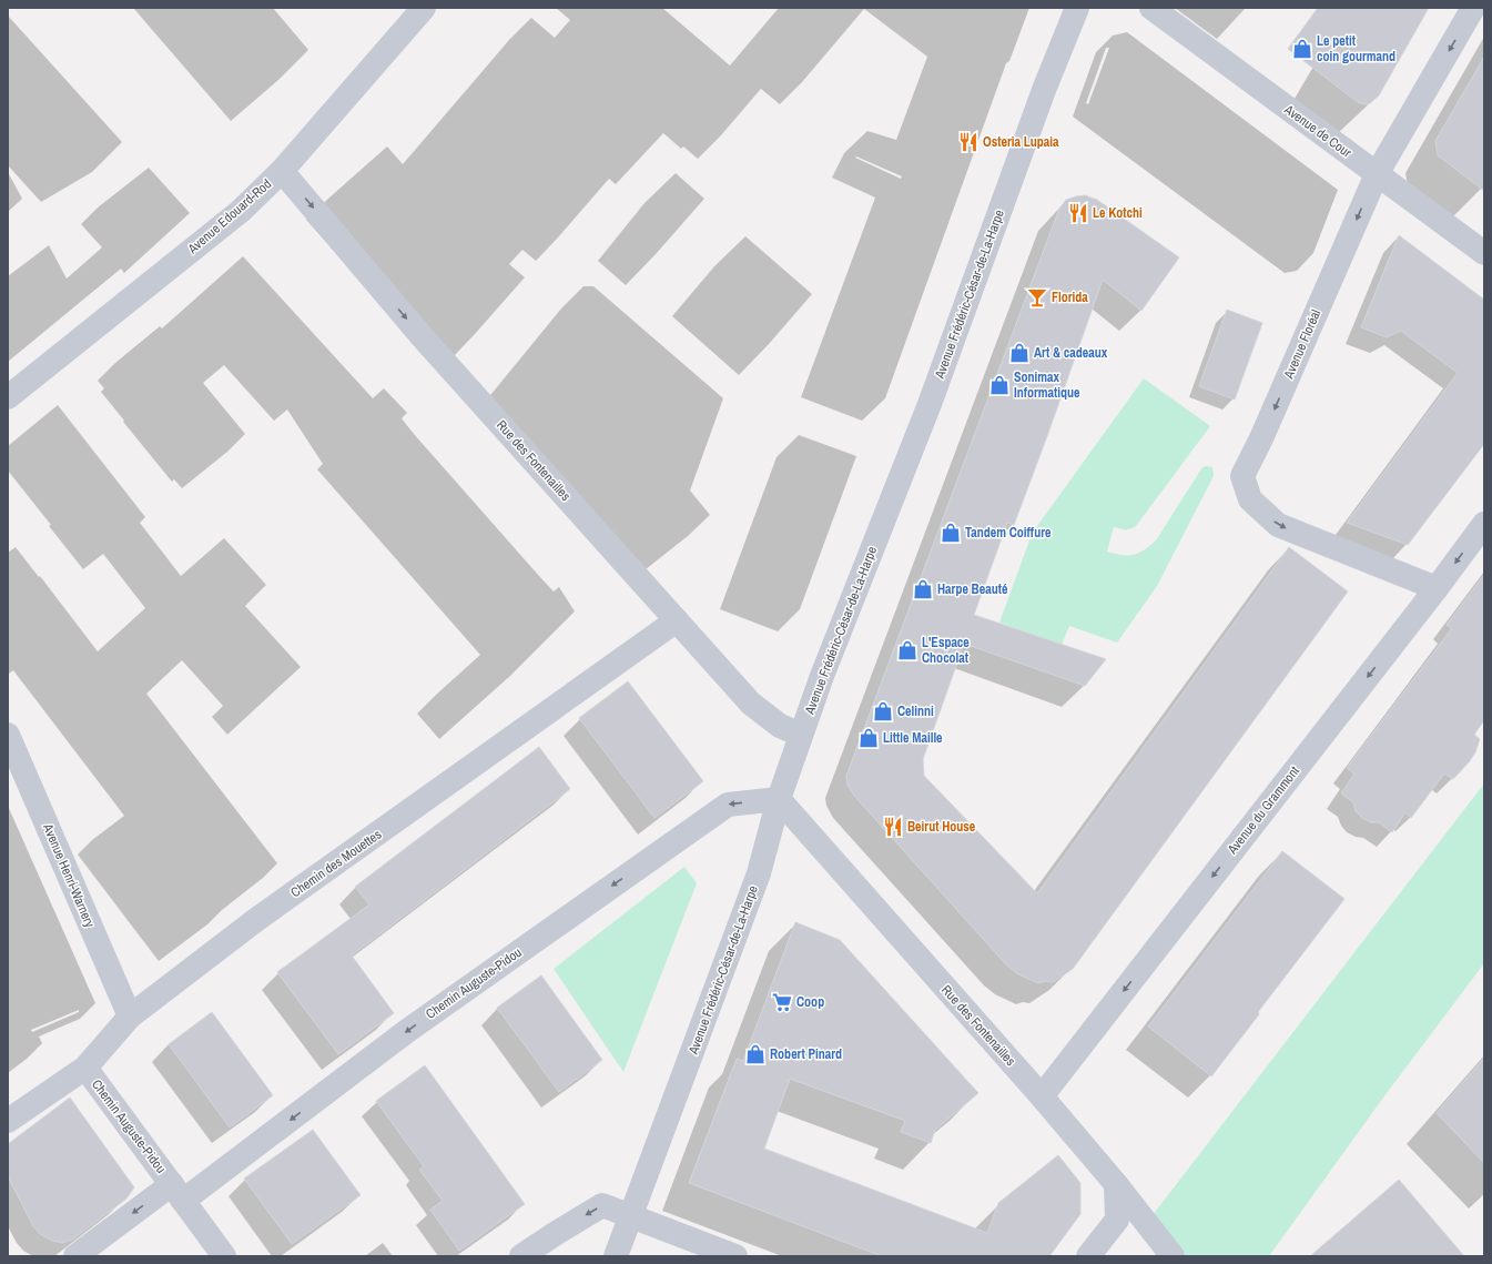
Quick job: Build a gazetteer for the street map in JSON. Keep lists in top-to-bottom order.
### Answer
{
  "streets": {
    "street": [
      "Avenue de Cour",
      "Avenue Edouard-Rod",
      "Avenue Frédéric-César-de-La-Harpe",
      "Avenue Floréal",
      "Rue des Fontenailles",
      "Avenue du Grammont",
      "Chemin des Mouettes",
      "Avenue Henri-Warnery",
      "Chemin Auguste-Pidou"
    ]
  },
  "crossings": [
    ["Avenue de Cour", "Avenue Floréal"],
    ["Avenue Edouard-Rod", "Rue des Fontenailles"],
    ["Avenue Frédéric-César-de-La-Harpe", "Rue des Fontenailles"],
    ["Avenue Frédéric-César-de-La-Harpe", "Chemin Auguste-Pidou"],
    ["Avenue Floréal", "Avenue du Grammont"],
    ["Rue des Fontenailles", "Avenue du Grammont"],
    ["Rue des Fontenailles", "Chemin des Mouettes"],
    ["Rue des Fontenailles", "Chemin Auguste-Pidou"],
    ["Chemin des Mouettes", "Avenue Henri-Warnery"],
    ["Chemin des Mouettes", "Chemin Auguste-Pidou"]
  ],
  "one_way": ["Rue des Fontenailles", "Avenue du Grammont", "Chemin Auguste-Pidou"],
  "places": {
    "shop": [
      "Le petit coin gourmand",
      "Art & cadeaux",
      "Sonimax Informatique",
      "Tandem Coiffure",
      "Harpe Beauté",
      "L'Espace Chocolat",
      "Celinni",
      "Little Maille",
      "Robert Pinard"
    ],
    "restaurant": ["Osteria Lupaia", "Le Kotchi", "Beirut House"],
    "bar": ["Florida"],
    "supermarket": ["Coop"]
  }
}
